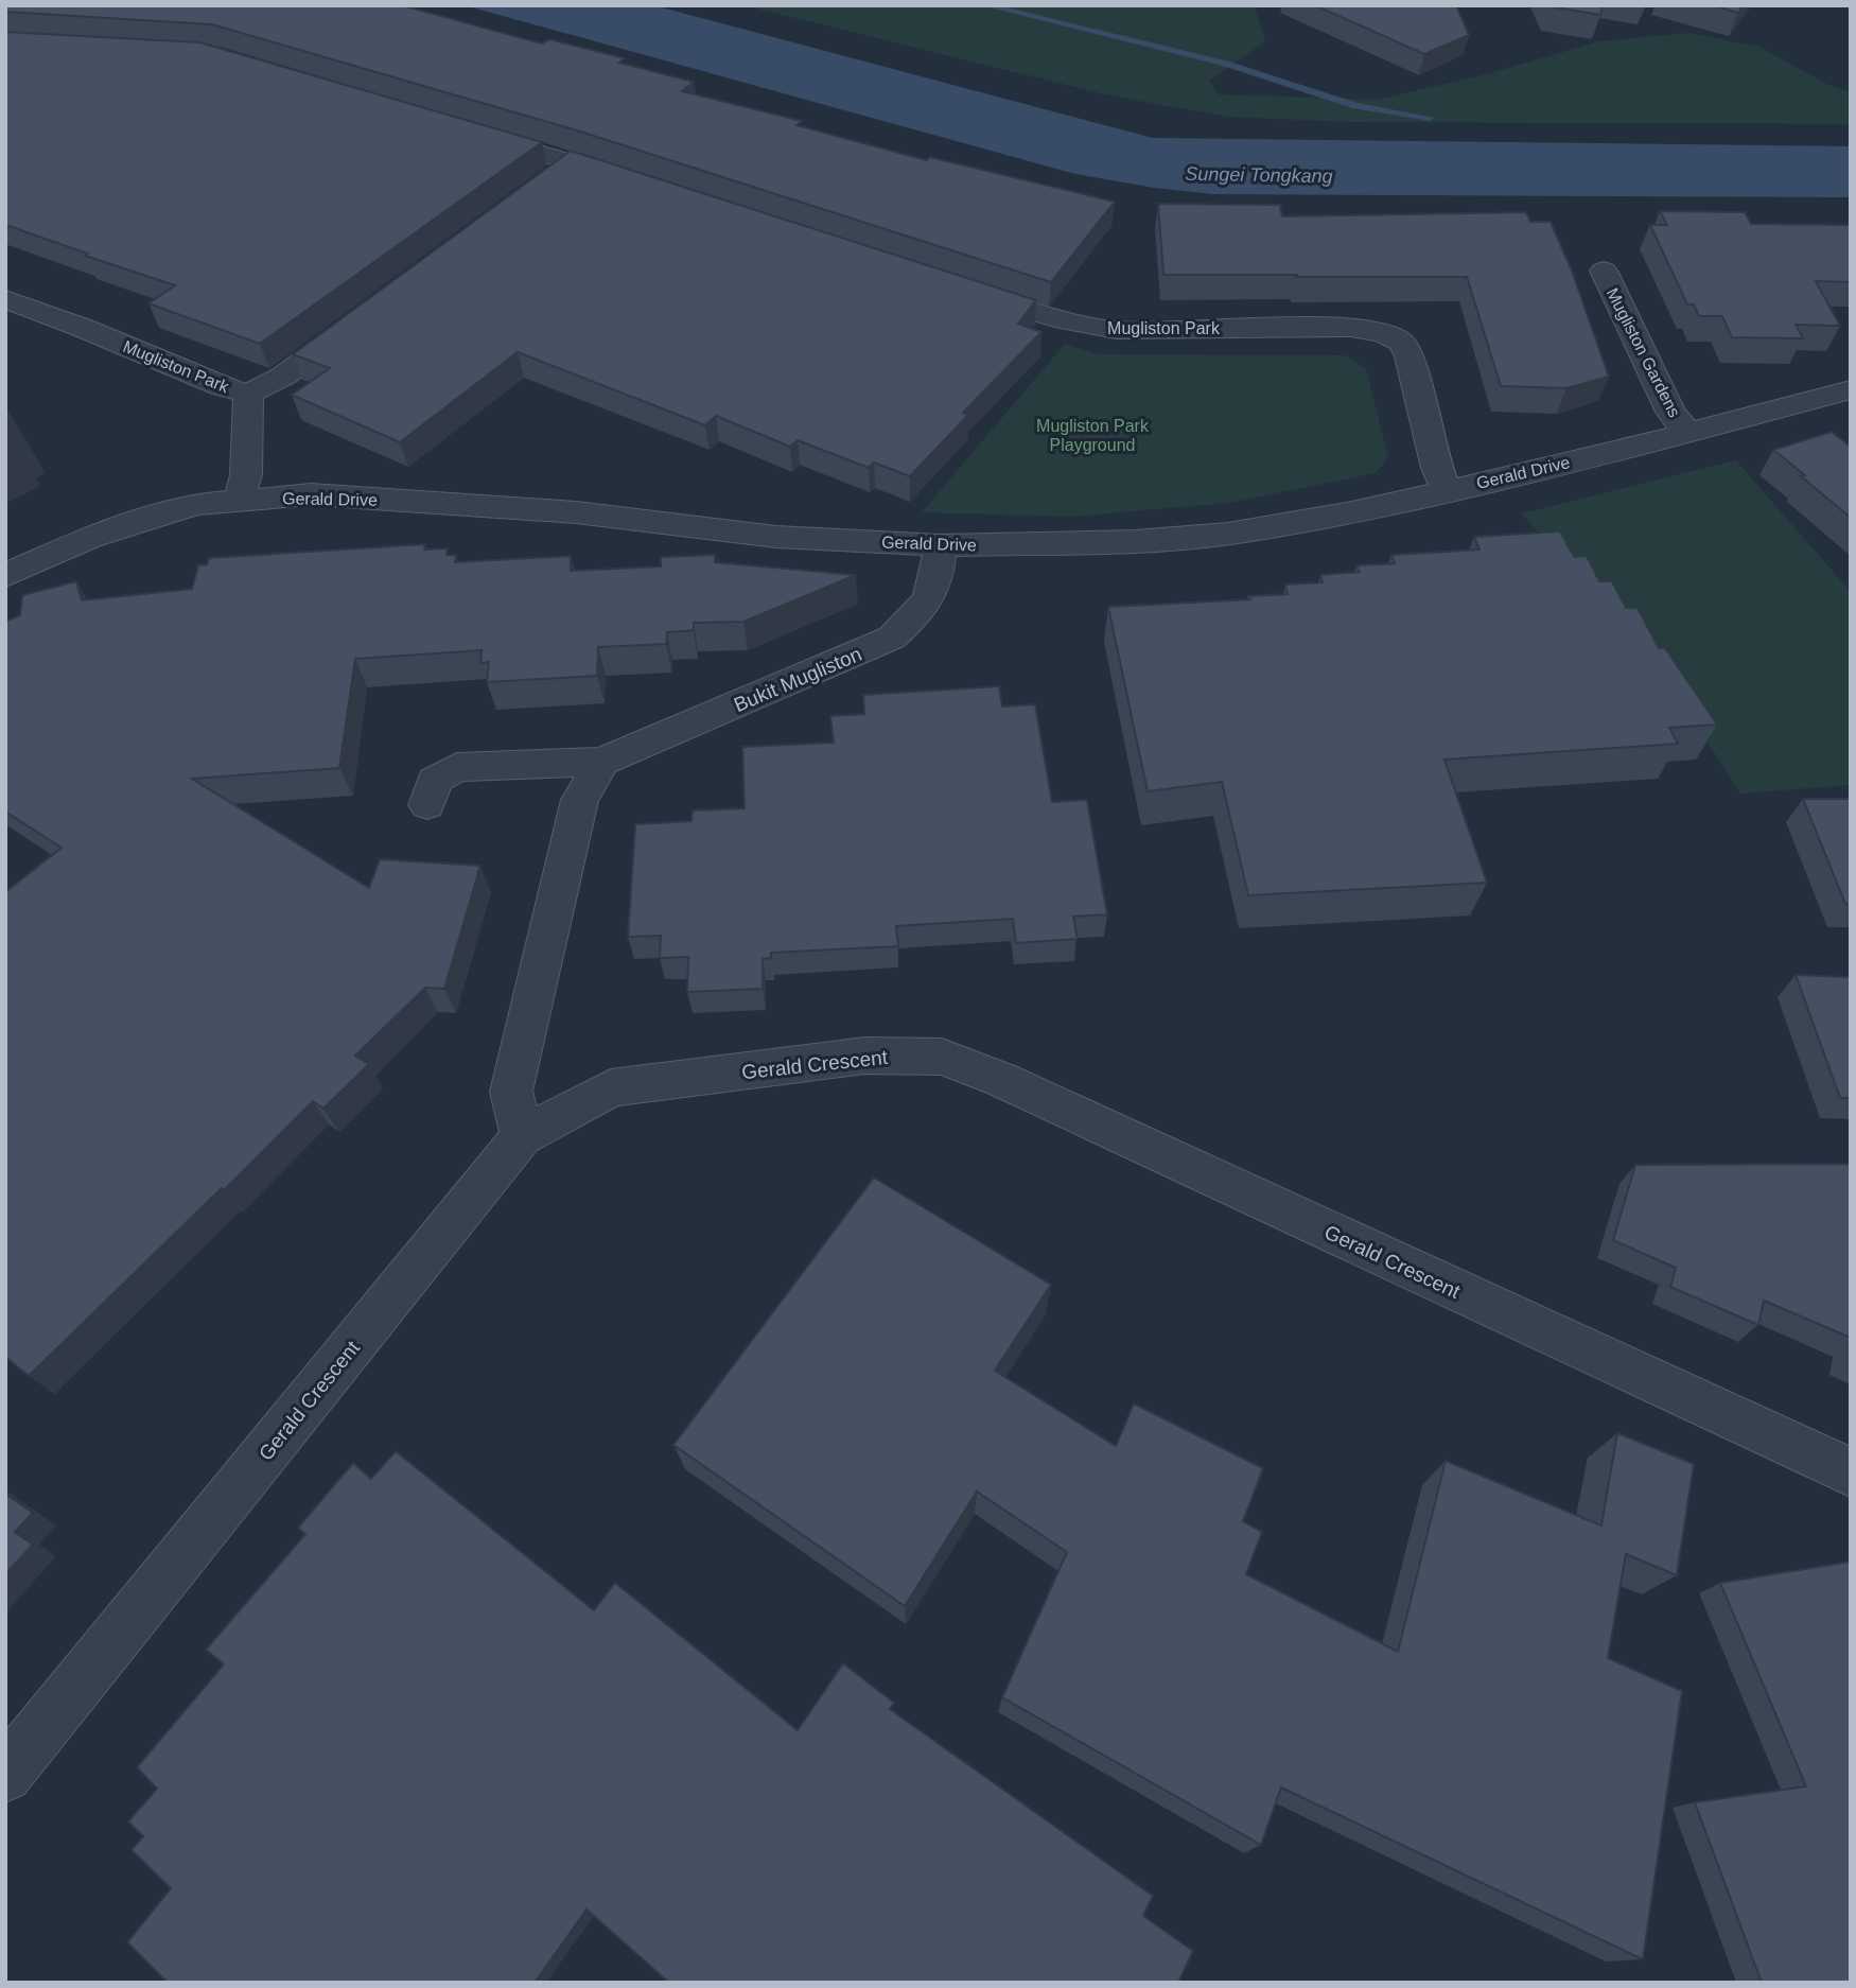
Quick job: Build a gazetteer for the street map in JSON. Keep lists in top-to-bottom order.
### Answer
{
  "streets": {
    "street": [
      "Mugliston Park",
      "Mugliston Gardens",
      "Gerald Drive",
      "Bukit Mugliston",
      "Gerald Crescent"
    ]
  },
  "crossings": [
    ["Mugliston Park", "Gerald Drive"],
    ["Mugliston Gardens", "Gerald Drive"],
    ["Gerald Drive", "Bukit Mugliston"]
  ],
  "water": ["Sungei Tongkang"],
  "parks": ["Mugliston Park Playground"]
}
